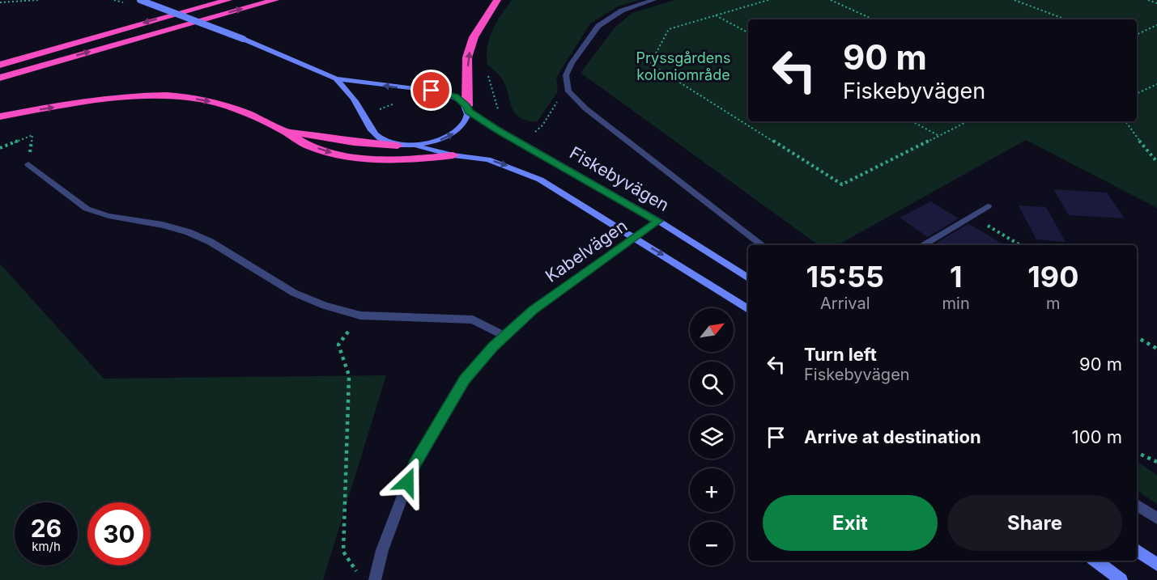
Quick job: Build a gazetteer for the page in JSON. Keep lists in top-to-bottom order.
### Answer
{
  "streets": {
    "street": ["Fiskebyvägen", "Kabelvägen"]
  },
  "crossings": [
    ["Fiskebyvägen", "Kabelvägen"]
  ],
  "parks": ["Pryssgårdens koloniområde"],
  "north": "top right",
  "page": {
    "turn": ["90 m", "Fiskebyvägen"],
    "eta": [
      "15:55",
      "Arrival",
      "1",
      "min",
      "190",
      "m"
    ],
    "map_buttons": ["+", "−"],
    "list": [
      {
        "name": "Turn left",
        "note": "Fiskebyvägen",
        "value": "90 m"
      },
      {
        "name": "Arrive at destination",
        "value": "100 m"
      }
    ],
    "buttons": ["Exit", "Share"],
    "speed": "26 km/h",
    "limit": "30"
  }
}
